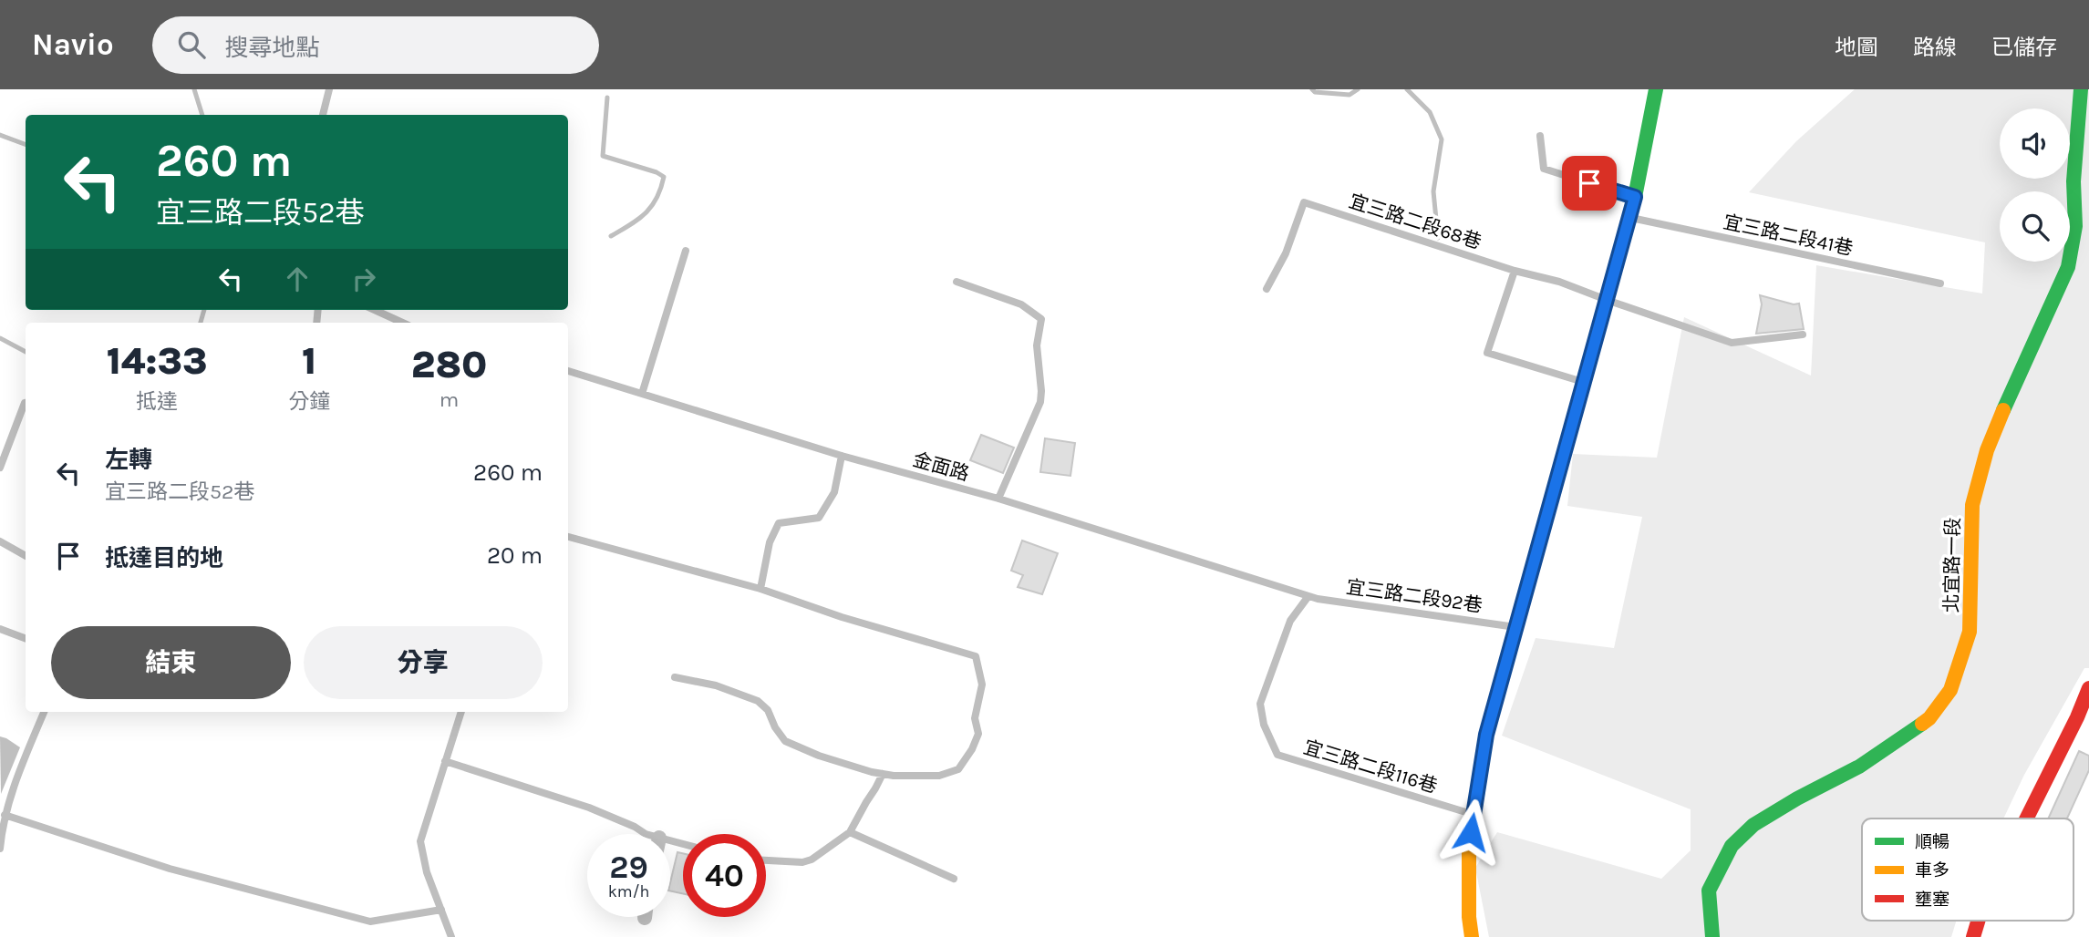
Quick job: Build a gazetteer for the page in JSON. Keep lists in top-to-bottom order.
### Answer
{
  "streets": {
    "main road": ["北宜路一段"],
    "lane": [
      "宜三路二段68巷",
      "宜三路二段41巷",
      "金面路",
      "宜三路二段92巷",
      "宜三路二段116巷"
    ]
  },
  "crossings": [
    ["金面路", "宜三路二段92巷"],
    ["金面路", "宜三路二段116巷"],
    ["宜三路二段92巷", "宜三路二段116巷"]
  ],
  "legend": ["順暢", "車多", "壅塞"],
  "page": {
    "header": "Navio",
    "search": "搜尋地點",
    "nav": ["地圖", "路線", "已儲存"],
    "turn": ["260 m", "宜三路二段52巷"],
    "eta": [
      "14:33",
      "抵達",
      "1",
      "分鐘",
      "280",
      "m"
    ],
    "list": [
      {
        "name": "左轉",
        "note": "宜三路二段52巷",
        "value": "260 m"
      },
      {
        "name": "抵達目的地",
        "value": "20 m"
      }
    ],
    "buttons": ["結束", "分享"],
    "speed": "29 km/h",
    "limit": "40"
  }
}
